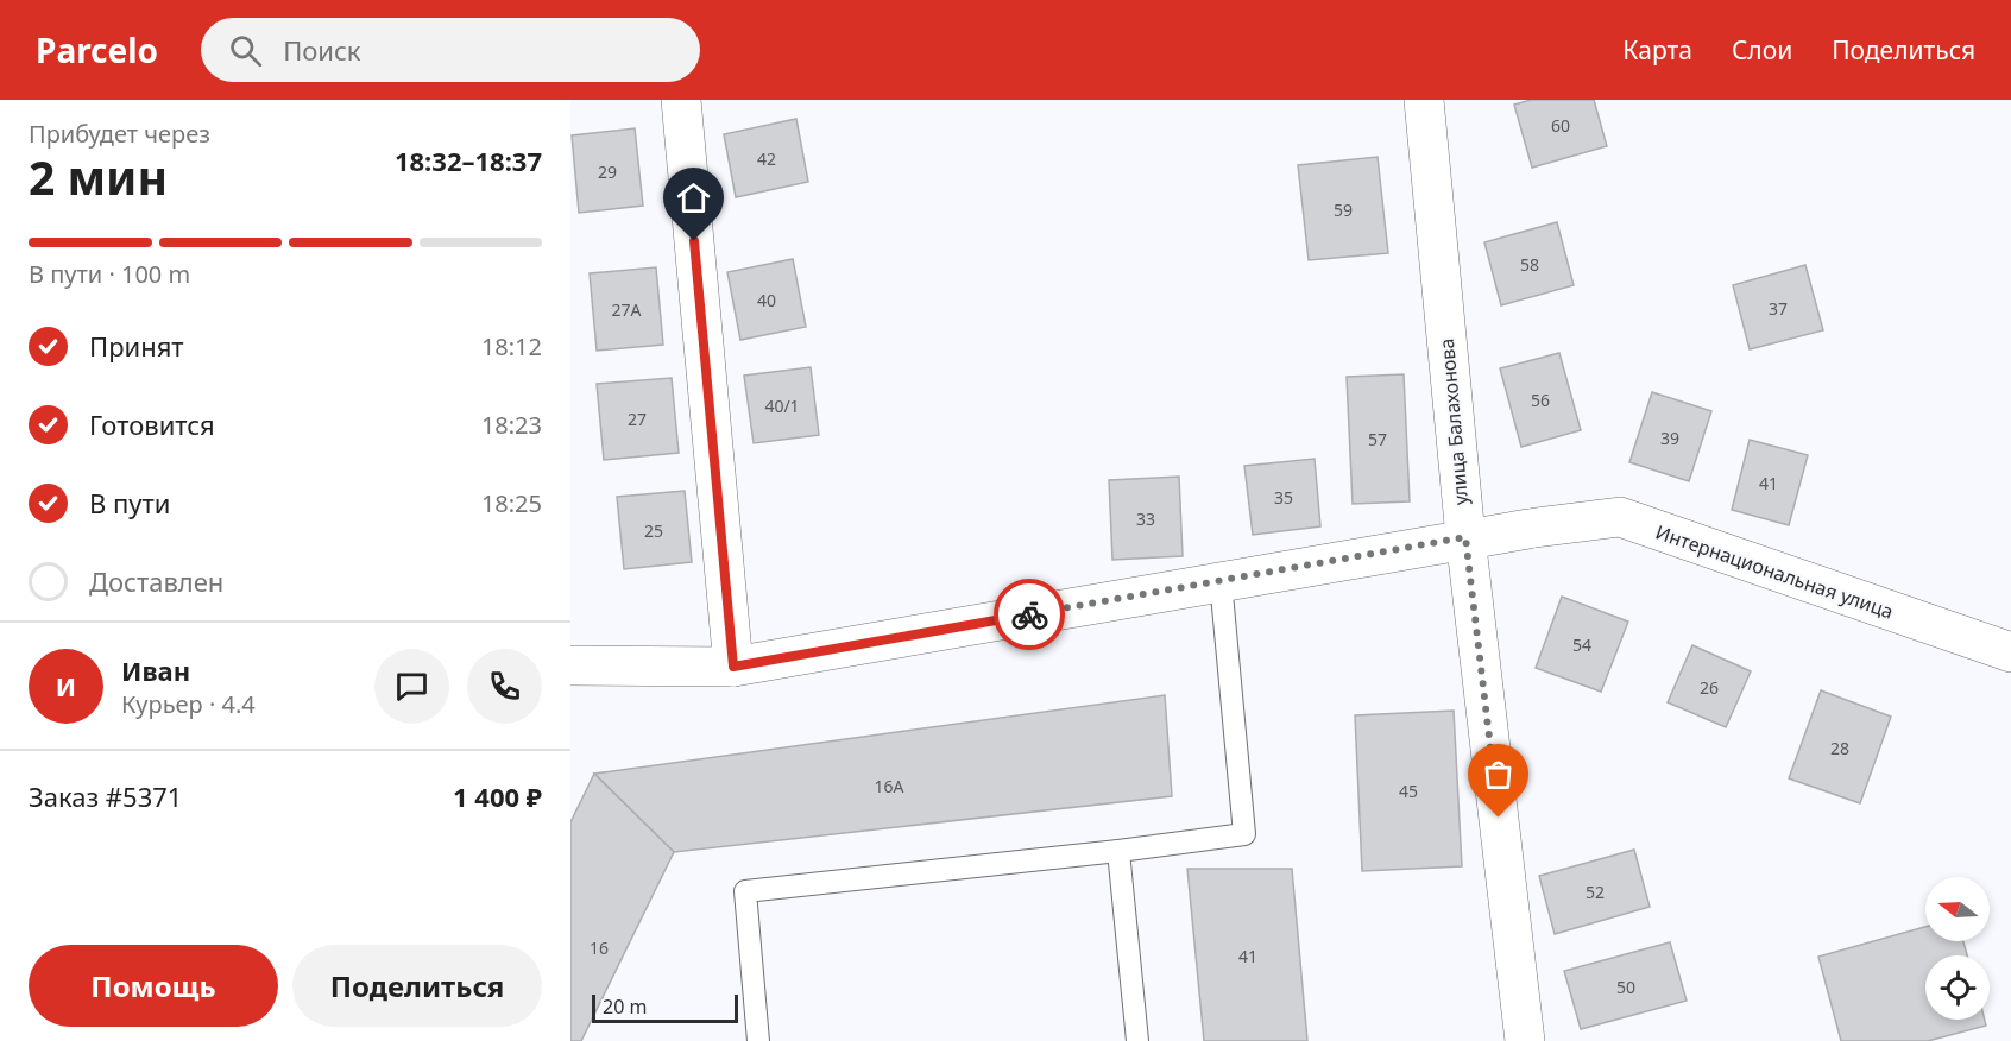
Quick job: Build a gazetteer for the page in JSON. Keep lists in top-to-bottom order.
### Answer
{
  "streets": {
    "street": ["улица Балахонова", "Интернациональная улица"]
  },
  "crossings": [
    ["улица Балахонова", "Интернациональная улица"]
  ],
  "house_numbers": [
    "60",
    "42",
    "29",
    "59",
    "58",
    "40",
    "37",
    "27А",
    "56",
    "40/1",
    "27",
    "39",
    "57",
    "41",
    "35",
    "33",
    "25",
    "54",
    "26",
    "28",
    "16А",
    "45",
    "52",
    "16",
    "41",
    "50"
  ],
  "scale_bar": "20 m",
  "north": "left",
  "page": {
    "header": "Parcelo",
    "search": "Поиск",
    "nav": ["Карта", "Слои", "Поделиться"],
    "heading": ["2 мин", "Прибудет через", "18:32–18:37"],
    "panel": [
      "Иван",
      "Курьер · 4.4",
      "Заказ #5371",
      "1 400 ₽"
    ],
    "bar": "В пути · 100 m",
    "list": [
      ["Принят", "18:12"],
      ["Готовится", "18:23"],
      ["В пути", "18:25"],
      "Доставлен"
    ],
    "round": "И",
    "buttons": ["Помощь", "Поделиться"],
    "scale": "20 m"
  }
}
